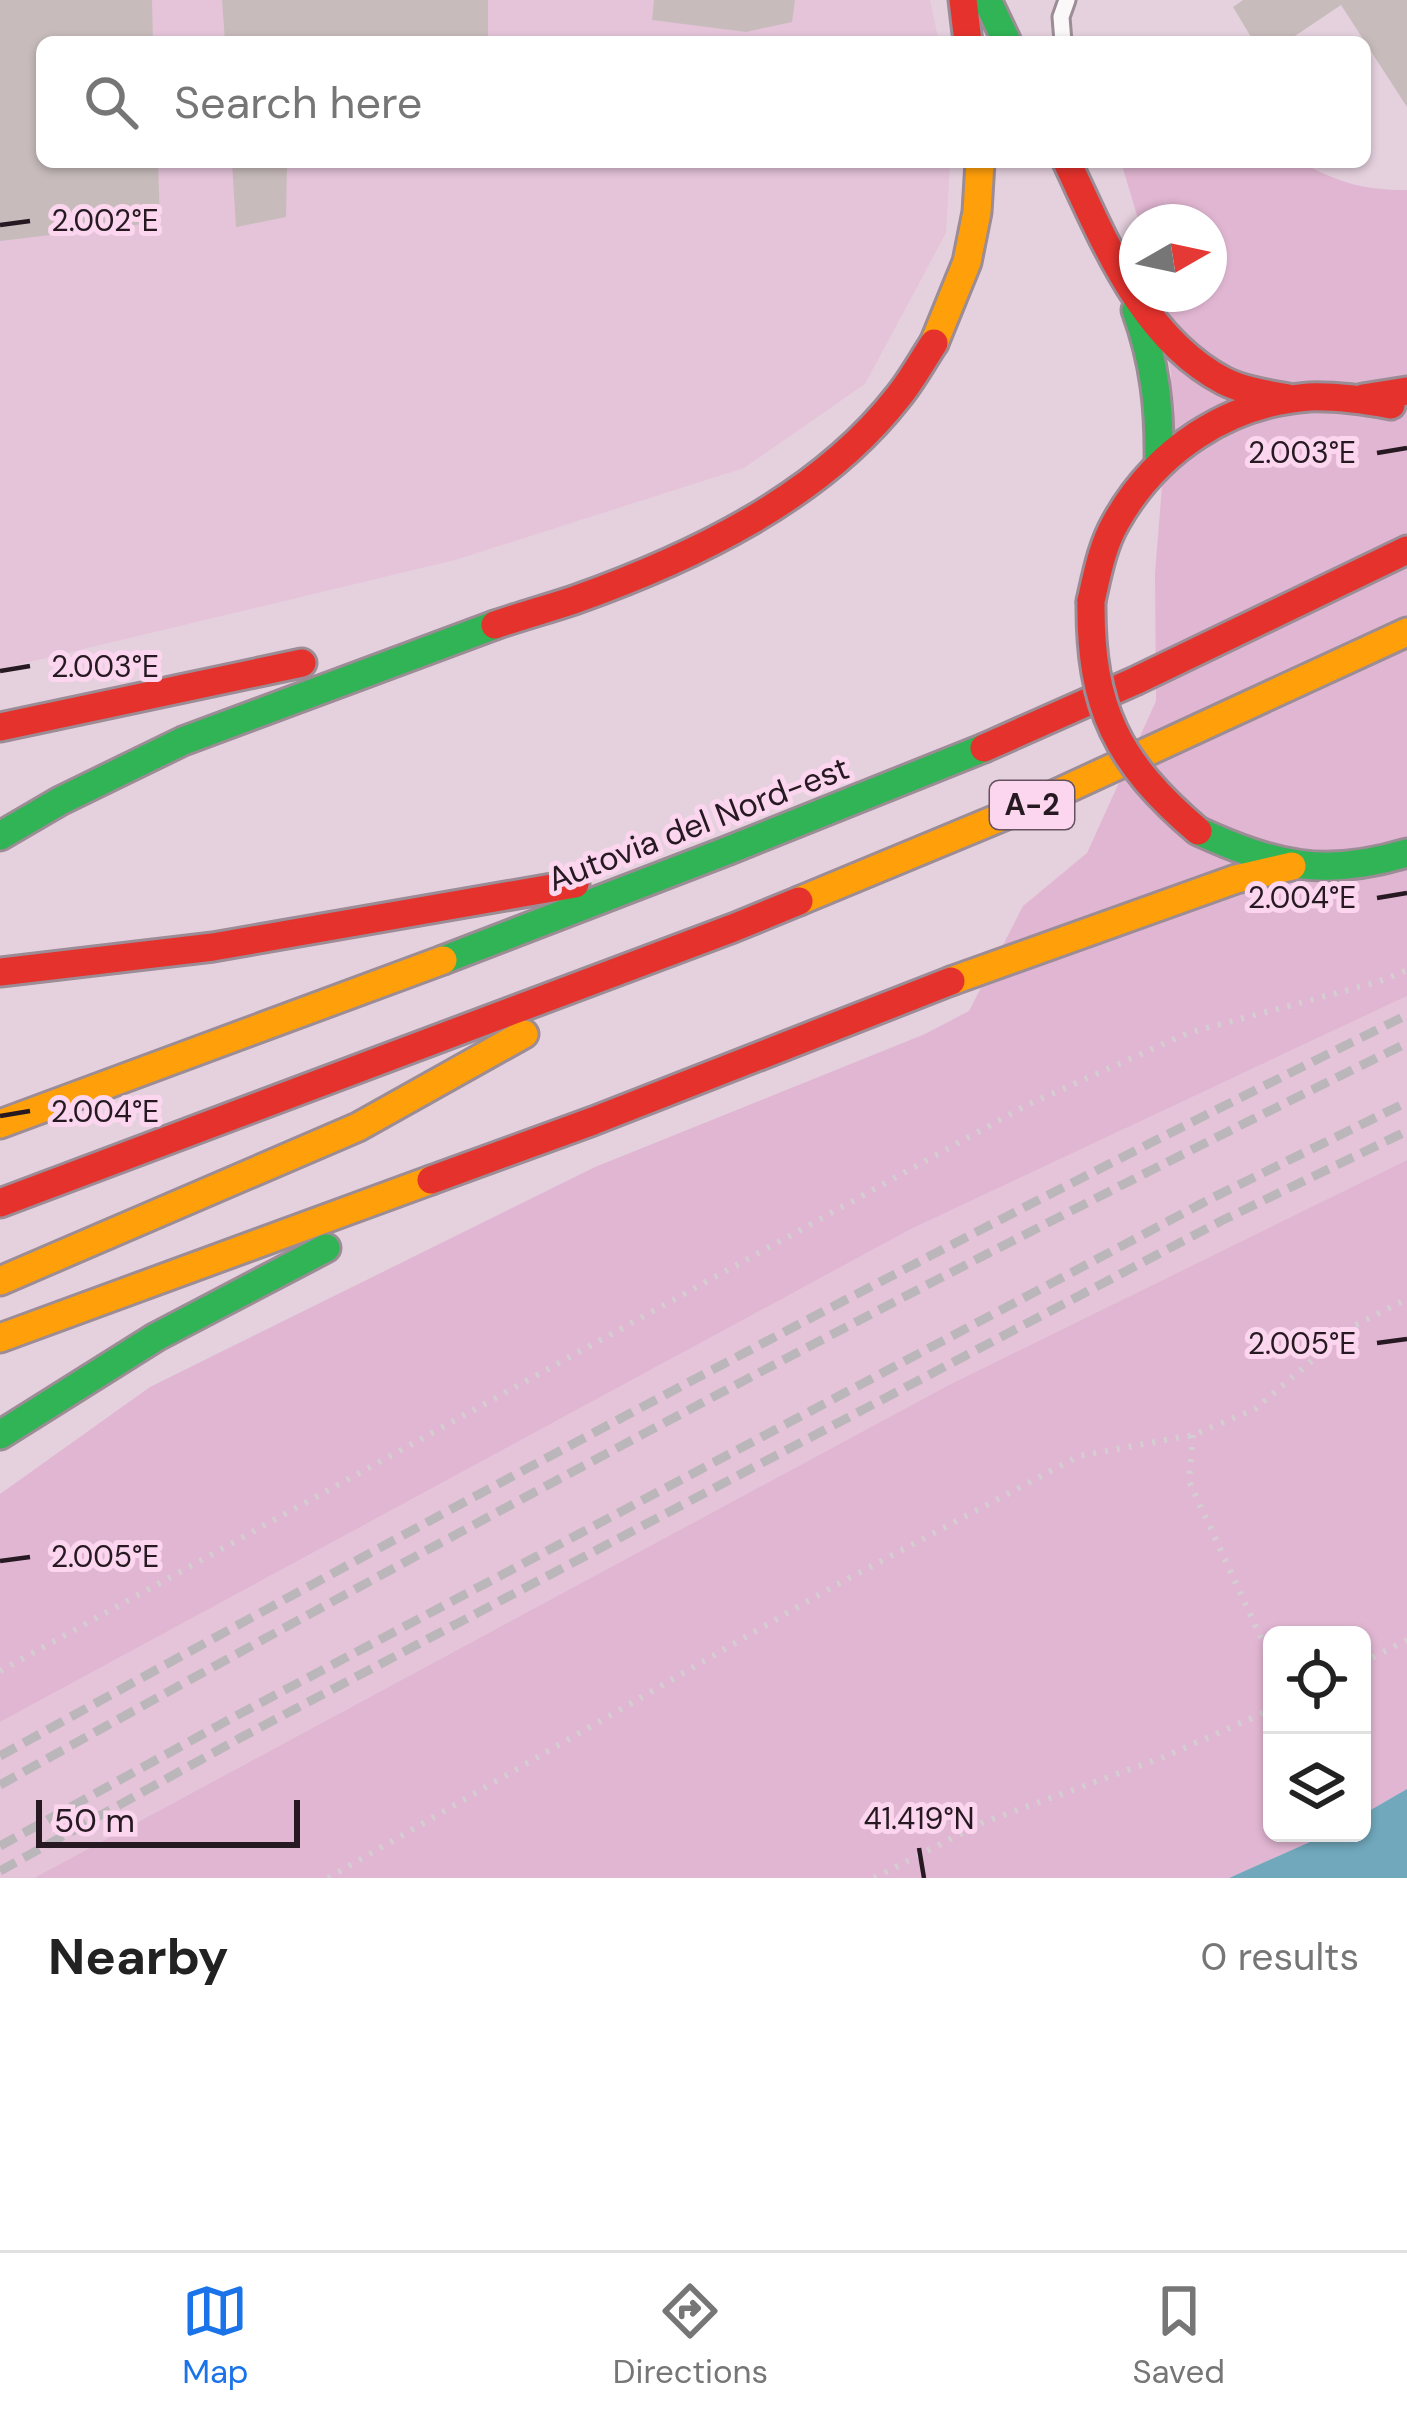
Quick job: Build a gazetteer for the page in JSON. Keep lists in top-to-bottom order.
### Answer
{
  "streets": {
    "main road": ["A-2", "Autovia del Nord-est"]
  },
  "scale_bar": "50 m",
  "north": "right",
  "page": {
    "search": "Search here",
    "scale": "50 m",
    "heading": ["Nearby", "0 results"],
    "nav": ["Map", "Directions", "Saved"]
  },
  "coordinates": [
    "2.002°E",
    "2.003°E",
    "2.004°E",
    "2.005°E",
    "41.419°N"
  ]
}
